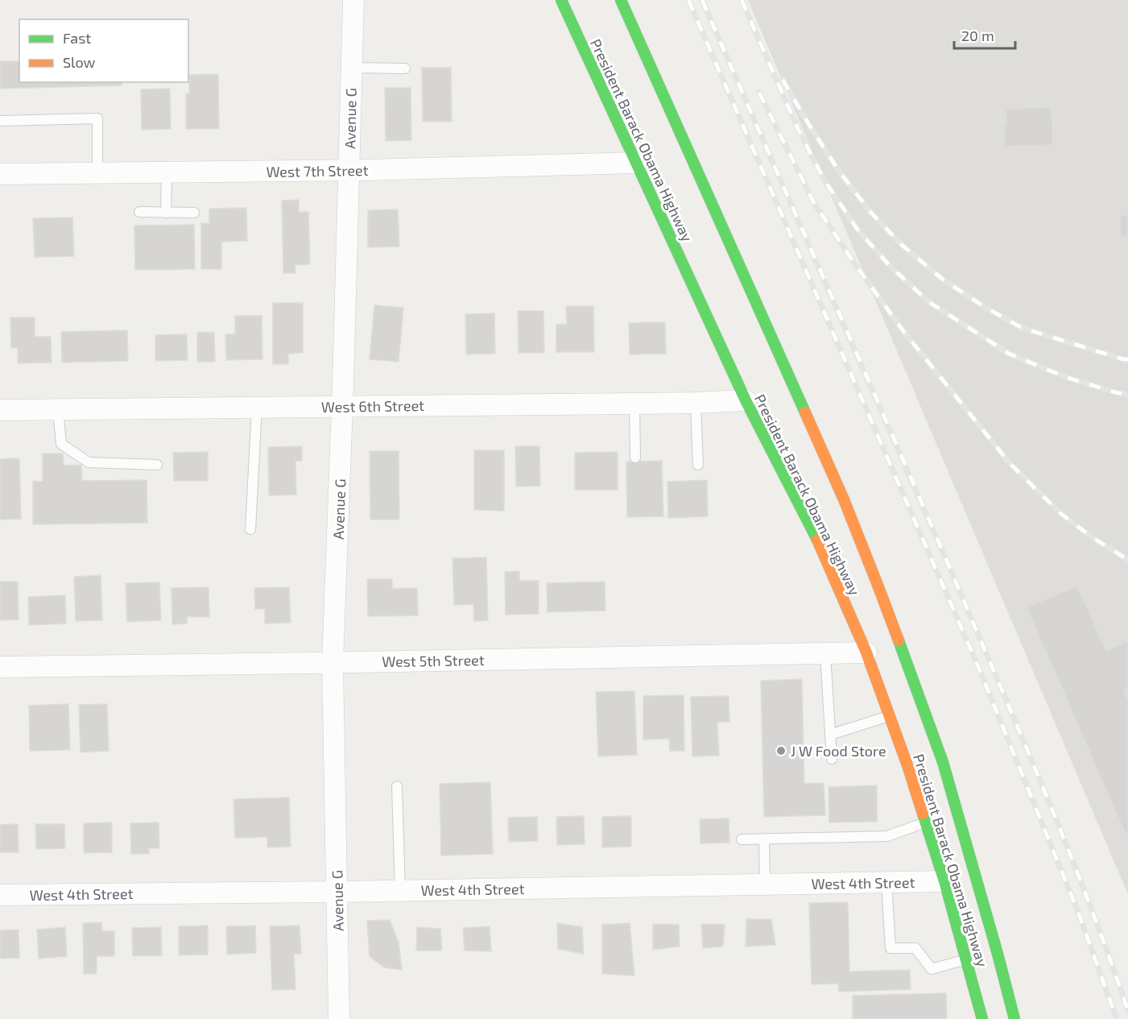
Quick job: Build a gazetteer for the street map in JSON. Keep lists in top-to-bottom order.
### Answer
{
  "streets": {
    "main road": ["President Barack Obama Highway"],
    "street": [
      "Avenue G",
      "West 7th Street",
      "West 6th Street",
      "West 5th Street",
      "West 4th Street"
    ]
  },
  "crossings": [
    ["Avenue G", "West 7th Street"],
    ["Avenue G", "West 6th Street"],
    ["Avenue G", "West 5th Street"],
    ["Avenue G", "West 4th Street"],
    ["President Barack Obama Highway", "West 7th Street"],
    ["President Barack Obama Highway", "West 6th Street"],
    ["President Barack Obama Highway", "West 5th Street"],
    ["President Barack Obama Highway", "West 4th Street"]
  ],
  "places": ["J W Food Store"],
  "legend": ["Fast", "Slow"],
  "scale_bar": "20 m"
}
